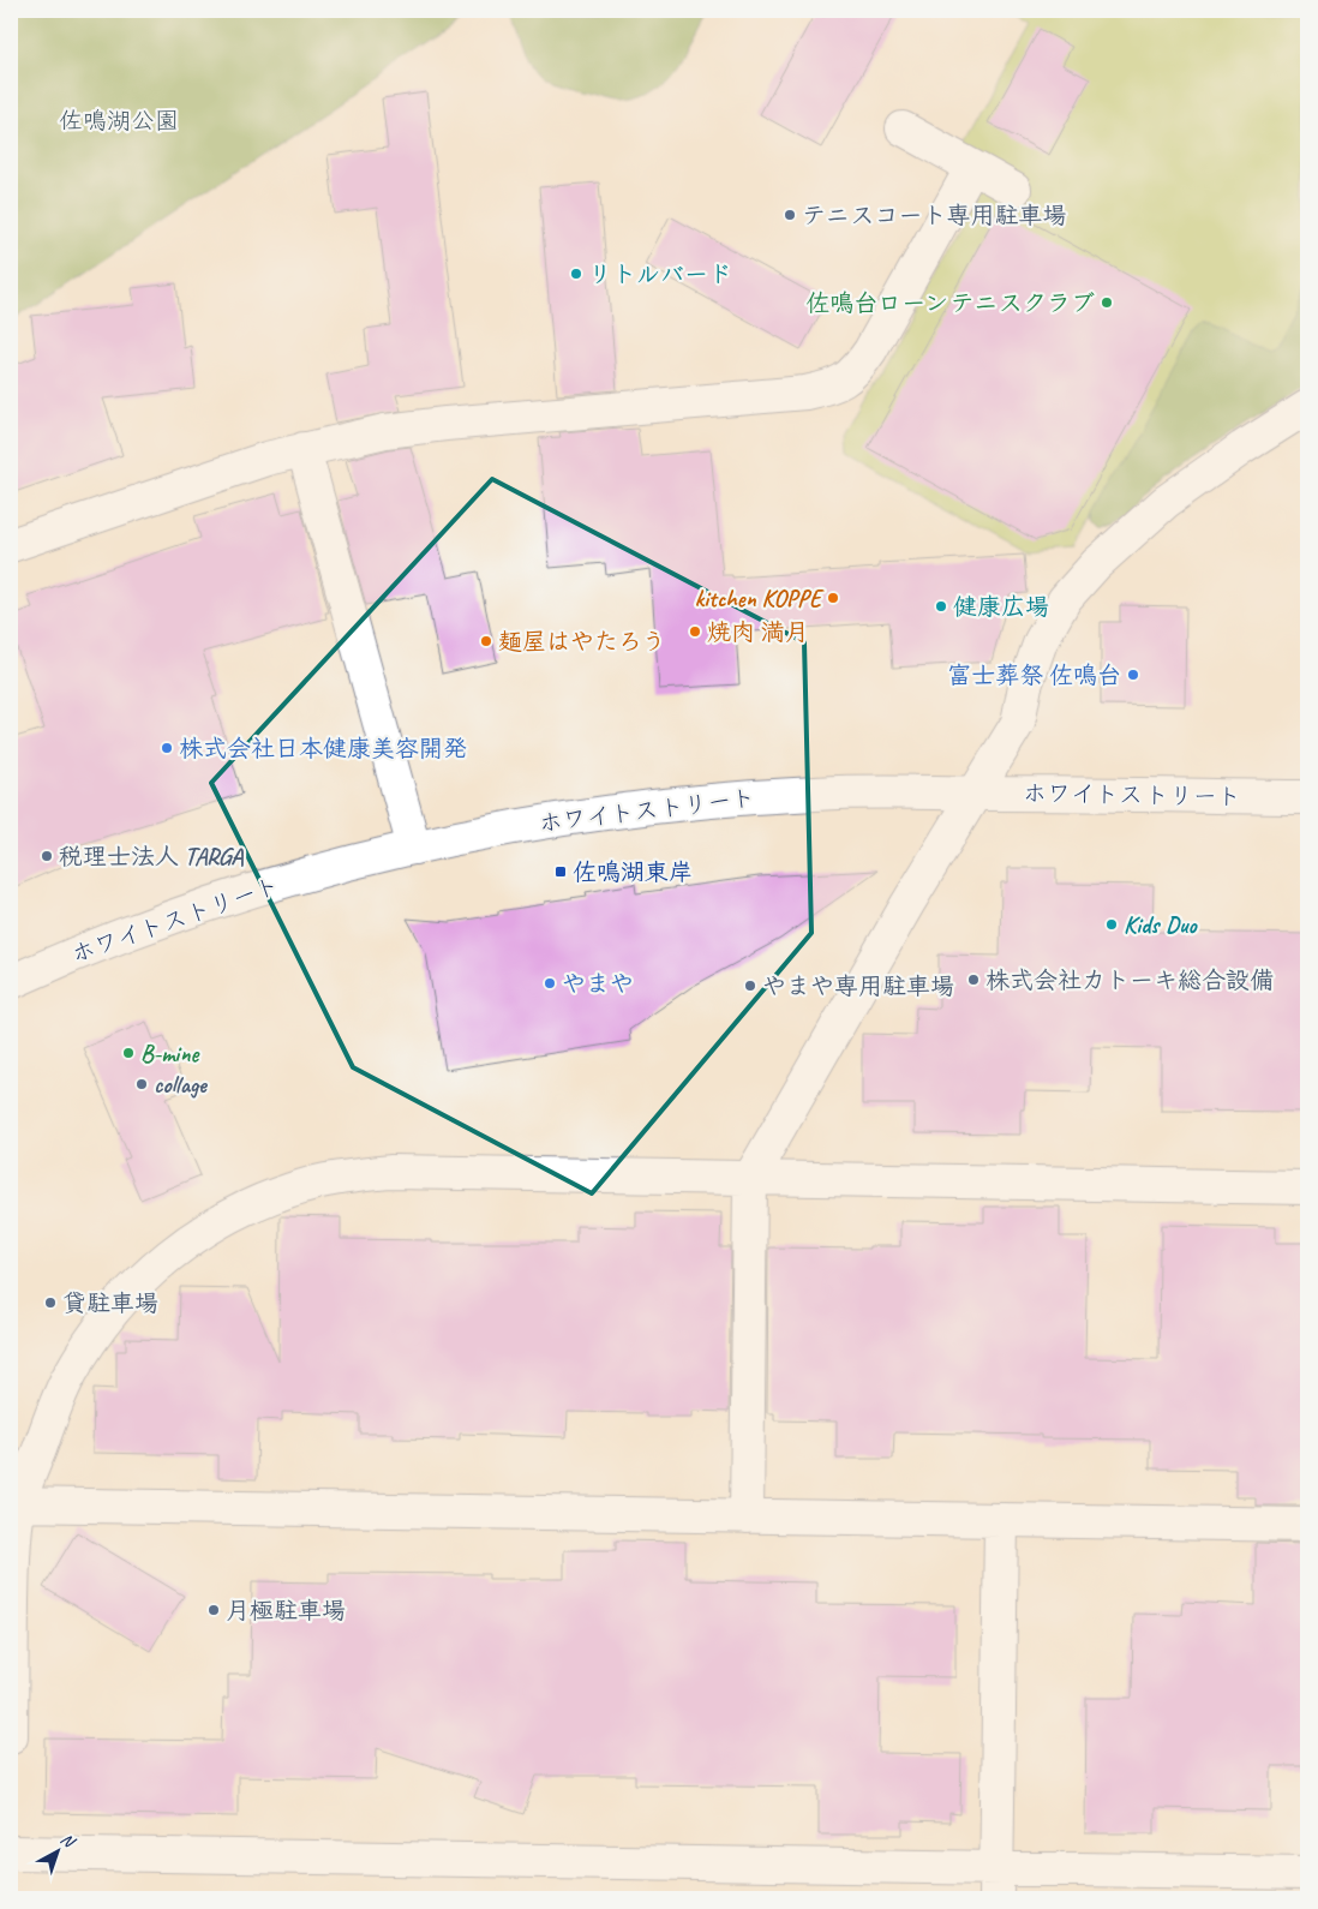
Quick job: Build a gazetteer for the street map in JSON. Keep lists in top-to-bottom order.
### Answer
{
  "streets": {
    "street": ["ホワイトストリート"]
  },
  "parks": ["佐鳴湖公園"],
  "places": {
    "other": [
      "テニスコート専用駐車場",
      "リトルバード",
      "佐鳴台ローンテニスクラブ",
      "kitchen KOPPE",
      "健康広場",
      "焼肉 満月",
      "麺屋はやたろう",
      "富士葬祭 佐鳴台",
      "株式会社日本健康美容開発",
      "税理士法人 TARGA",
      "Kids Duo",
      "株式会社カトーキ総合設備",
      "やまや",
      "やまや専用駐車場",
      "B-mine",
      "collage",
      "貸駐車場",
      "月極駐車場"
    ],
    "transit": ["佐鳴湖東岸"]
  },
  "north": "top right"
}
